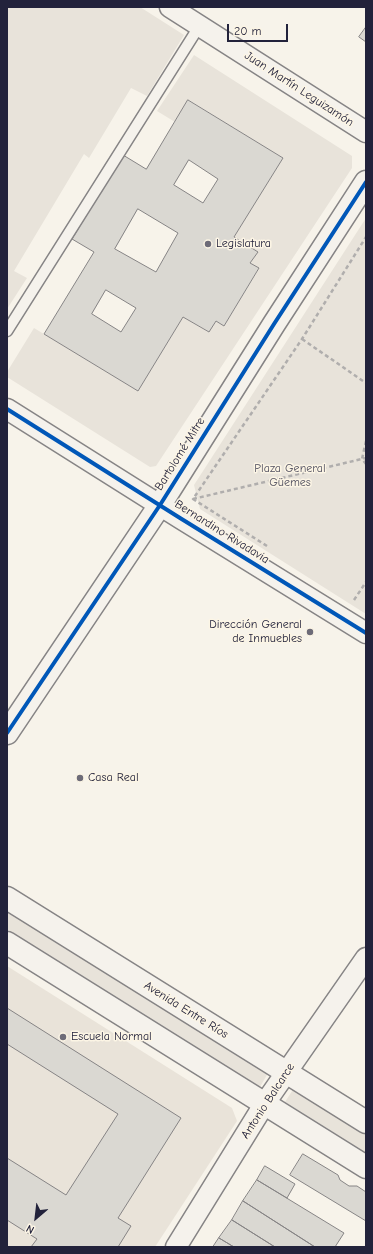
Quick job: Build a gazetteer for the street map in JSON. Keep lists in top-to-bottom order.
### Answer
{
  "streets": {
    "main road": ["Bartolomé Mitre", "Avenida Entre Ríos"],
    "street": ["Juan Martín Leguizamón", "Bernardino Rivadavia", "Antonio Balcarce"]
  },
  "crossings": [
    ["Bartolomé Mitre", "Bernardino Rivadavia"],
    ["Avenida Entre Ríos", "Antonio Balcarce"]
  ],
  "parks": ["Plaza General Güemes"],
  "places": [
    "Legislatura",
    "Dirección General de Inmuebles",
    "Casa Real",
    "Escuela Normal"
  ],
  "scale_bar": "20 m",
  "north": "bottom left"
}
